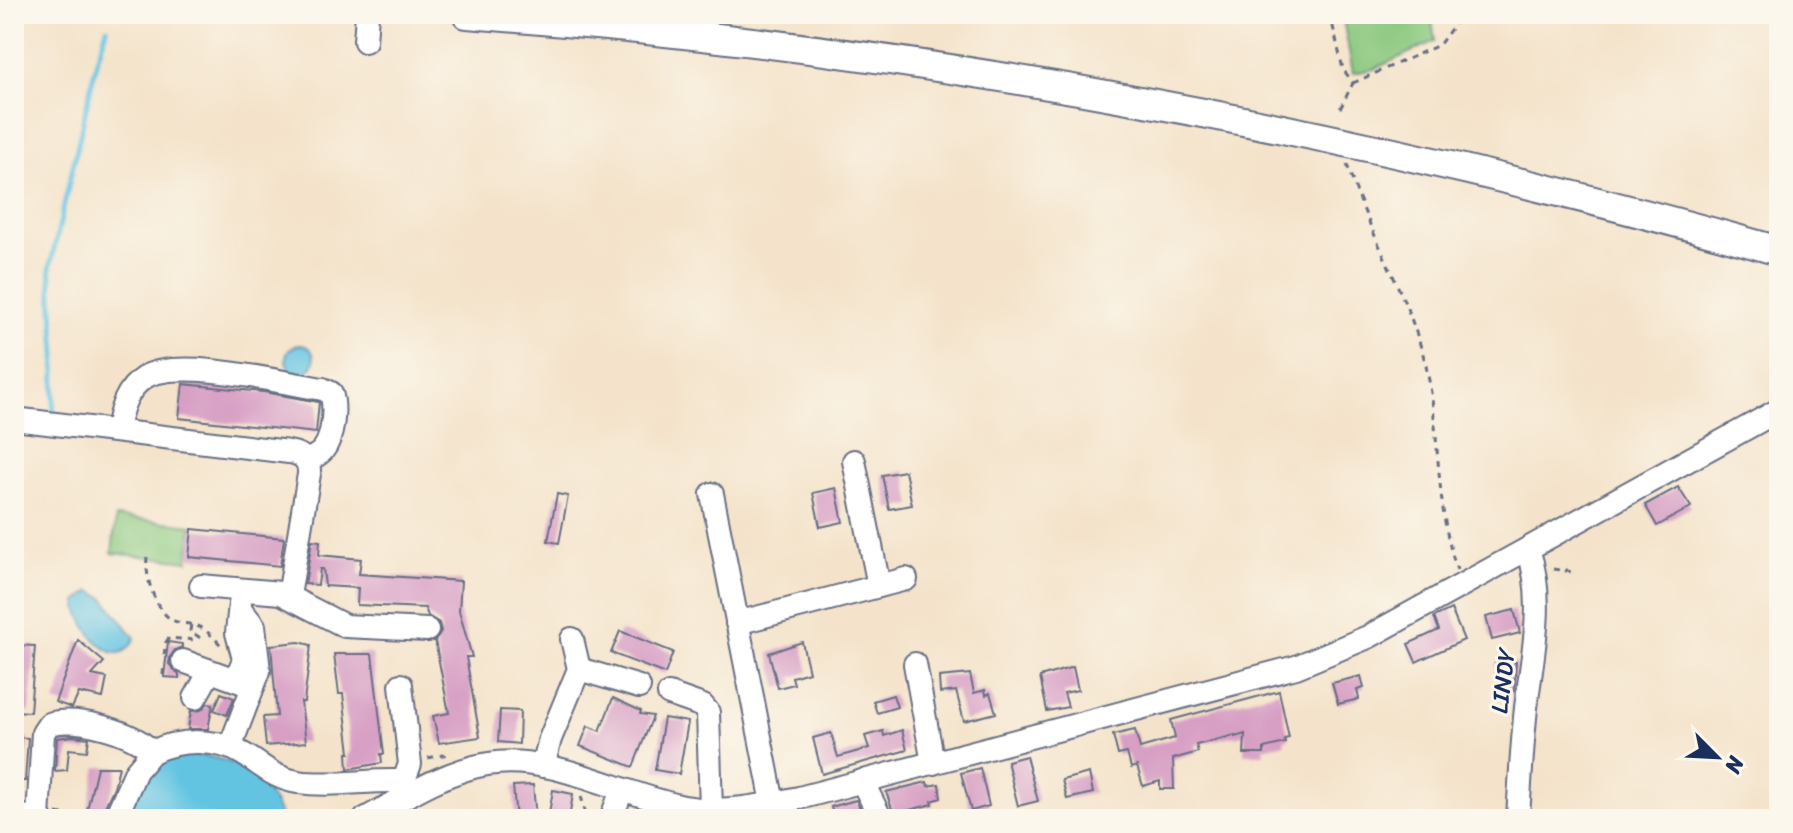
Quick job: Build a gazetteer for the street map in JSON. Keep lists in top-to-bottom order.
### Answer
{
  "streets": {
    "street": ["LINDY"]
  },
  "north": "bottom right"
}
